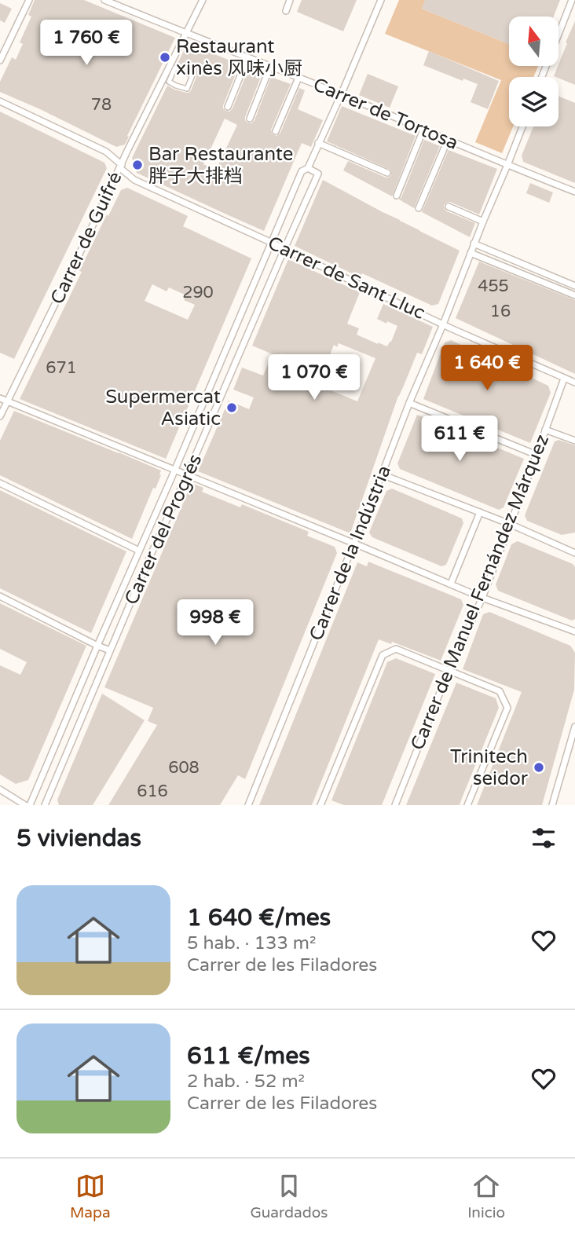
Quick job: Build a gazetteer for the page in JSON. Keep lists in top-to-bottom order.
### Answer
{
  "streets": {
    "street": [
      "Carrer de Tortosa",
      "Carrer de Guifré",
      "Carrer de Sant Lluc",
      "Carrer del Progrés",
      "Carrer de la Indústria",
      "Carrer de Manuel Fernández Márquez"
    ]
  },
  "crossings": [
    ["Carrer de Tortosa", "Carrer de Guifré"],
    ["Carrer de Tortosa", "Carrer del Progrés"],
    ["Carrer de Tortosa", "Carrer de la Indústria"],
    ["Carrer de Guifré", "Carrer de Sant Lluc"],
    ["Carrer de Sant Lluc", "Carrer del Progrés"],
    ["Carrer de Sant Lluc", "Carrer de la Indústria"],
    ["Carrer de Sant Lluc", "Carrer de Manuel Fernández Márquez"]
  ],
  "places": [
    "Restaurant xinès 风味小厨",
    "Bar Restaurante 胖子大排档",
    "Supermercat Asiatic",
    "Trinitech seidor"
  ],
  "house_numbers": [
    "78",
    "455",
    "290",
    "16",
    "671",
    "608",
    "616"
  ],
  "north": "top",
  "page": {
    "price": [
      "1 760 €",
      "1 640 €",
      "1 070 €",
      "611 €",
      "998 €"
    ],
    "heading": "5 viviendas",
    "list": [
      {
        "name": "1 640 €/mes",
        "note": "5 hab. · 133 m² · Carrer de les Filadores"
      },
      {
        "name": "611 €/mes",
        "note": "2 hab. · 52 m² · Carrer de les Filadores"
      }
    ],
    "tabs": ["Mapa", "Guardados", "Inicio"]
  }
}
